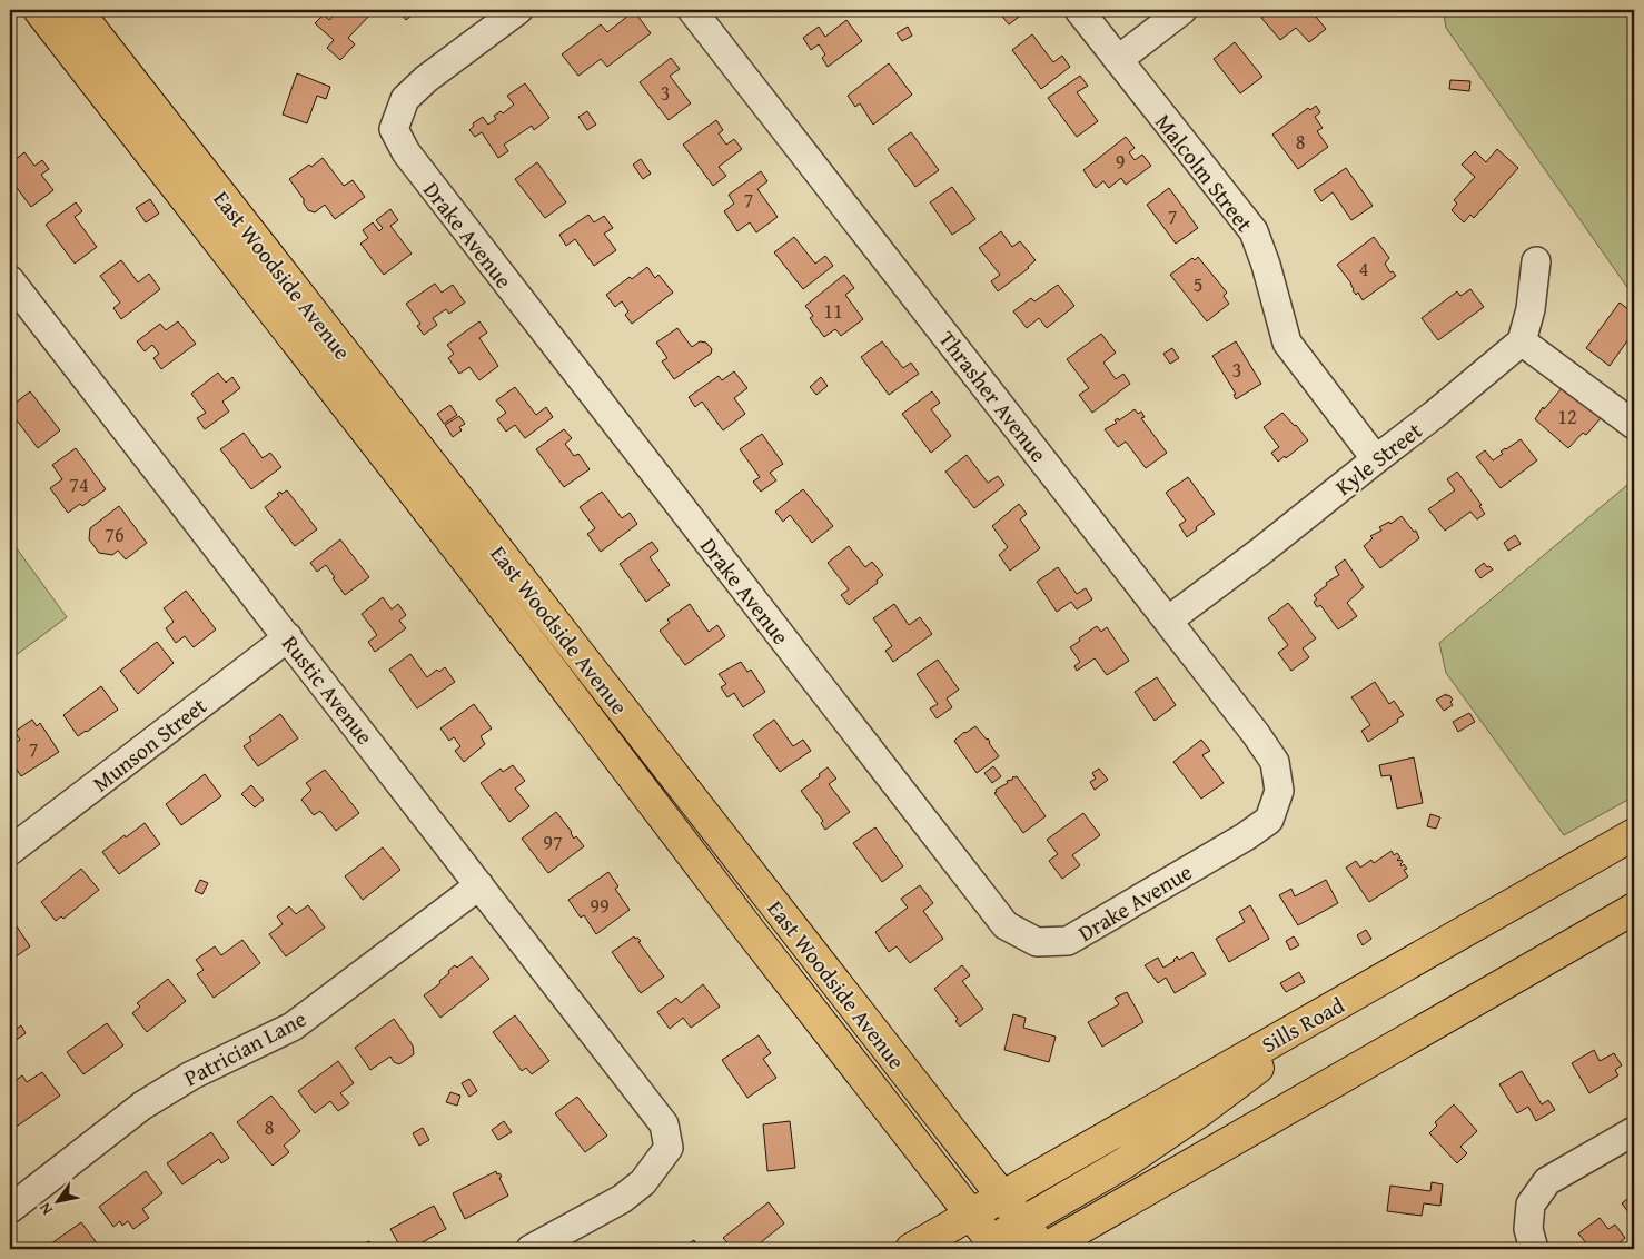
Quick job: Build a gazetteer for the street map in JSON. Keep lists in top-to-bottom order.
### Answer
{
  "streets": {
    "main road": ["East Woodside Avenue", "Sills Road"],
    "street": [
      "Malcolm Street",
      "Drake Avenue",
      "Thrasher Avenue",
      "Kyle Street",
      "Rustic Avenue",
      "Munson Street",
      "Patrician Lane"
    ]
  },
  "crossings": [
    ["Malcolm Street", "Kyle Street"],
    ["Drake Avenue", "Thrasher Avenue"],
    ["East Woodside Avenue", "Sills Road"],
    ["Thrasher Avenue", "Kyle Street"],
    ["Rustic Avenue", "Munson Street"],
    ["Rustic Avenue", "Patrician Lane"]
  ],
  "house_numbers": [
    "3",
    "8",
    "9",
    "7",
    "7",
    "4",
    "5",
    "11",
    "3",
    "12",
    "74",
    "76",
    "7",
    "97",
    "99",
    "8"
  ],
  "north": "bottom left"
}
